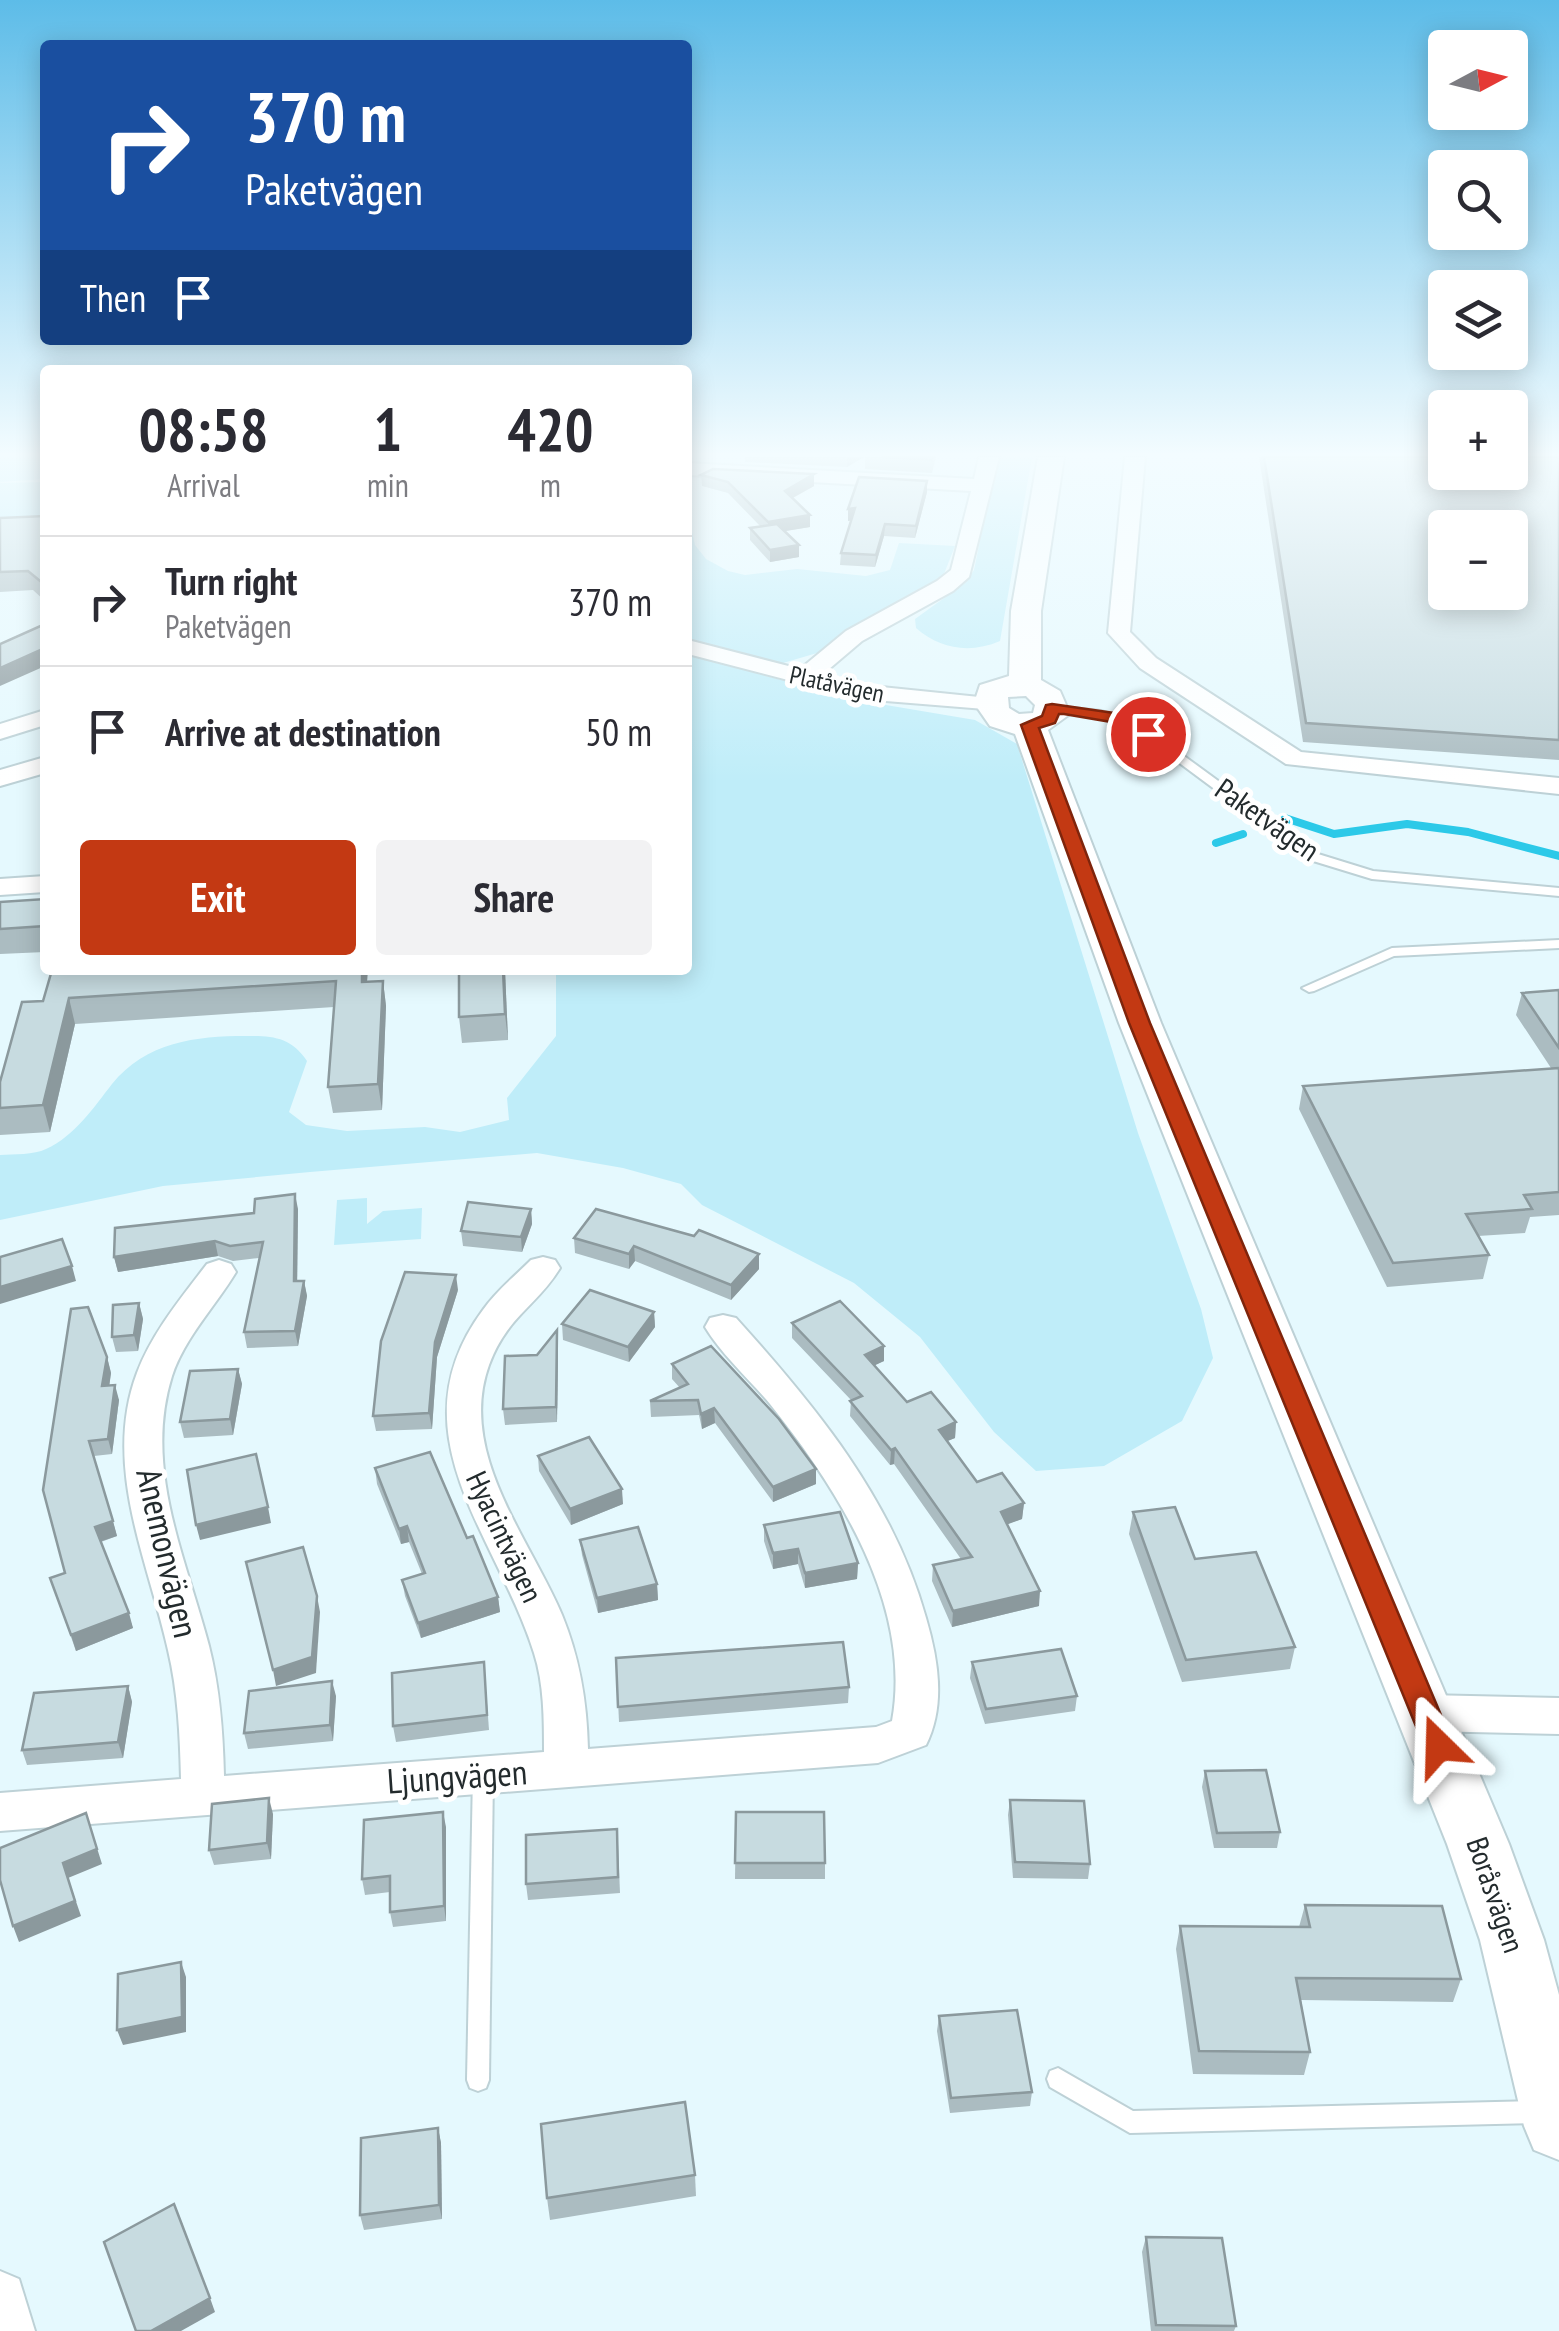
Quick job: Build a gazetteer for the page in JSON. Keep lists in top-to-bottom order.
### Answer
{
  "streets": {
    "street": [
      "Platåvägen",
      "Hyacintvägen",
      "Anemonvägen",
      "Ljungvägen",
      "Boråsvägen"
    ],
    "lane": ["Paketvägen"]
  },
  "crossings": [
    ["Platåvägen", "Paketvägen"],
    ["Platåvägen", "Boråsvägen"],
    ["Paketvägen", "Boråsvägen"],
    ["Hyacintvägen", "Ljungvägen"],
    ["Anemonvägen", "Ljungvägen"]
  ],
  "north": "right",
  "page": {
    "map_buttons": ["+", "−"],
    "turn": ["370 m", "Paketvägen"],
    "then": "Then",
    "eta": [
      "08:58",
      "Arrival",
      "1",
      "min",
      "420",
      "m"
    ],
    "list": [
      {
        "name": "Turn right",
        "note": "Paketvägen",
        "value": "370 m"
      },
      {
        "name": "Arrive at destination",
        "value": "50 m"
      }
    ],
    "buttons": ["Exit", "Share"]
  }
}
